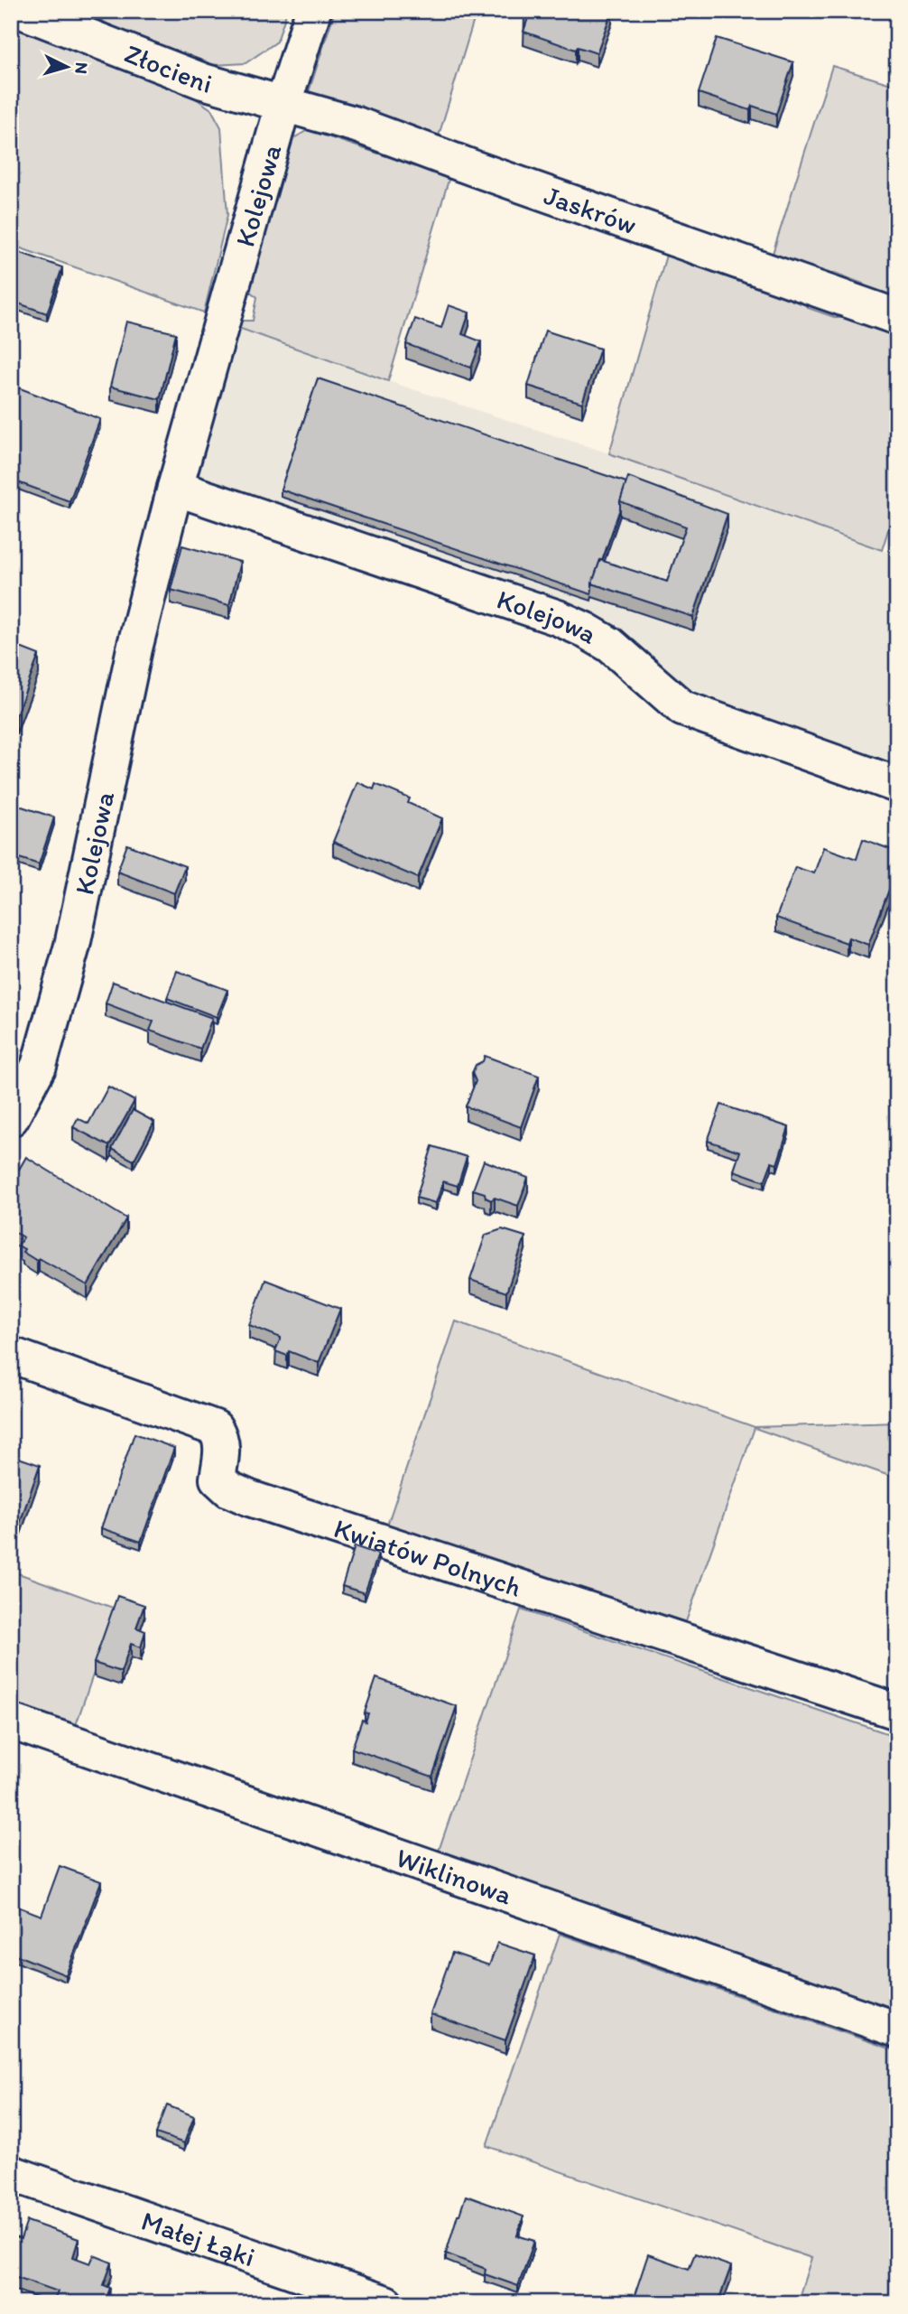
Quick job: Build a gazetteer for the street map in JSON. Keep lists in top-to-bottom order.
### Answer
{
  "streets": {
    "street": [
      "Złocieni",
      "Kolejowa",
      "Jaskrów",
      "Kwiatów Polnych",
      "Wiklinowa",
      "Małej Łąki"
    ]
  },
  "crossings": [
    ["Złocieni", "Kolejowa"],
    ["Złocieni", "Jaskrów"],
    ["Kolejowa", "Jaskrów"]
  ],
  "north": "right"
}
